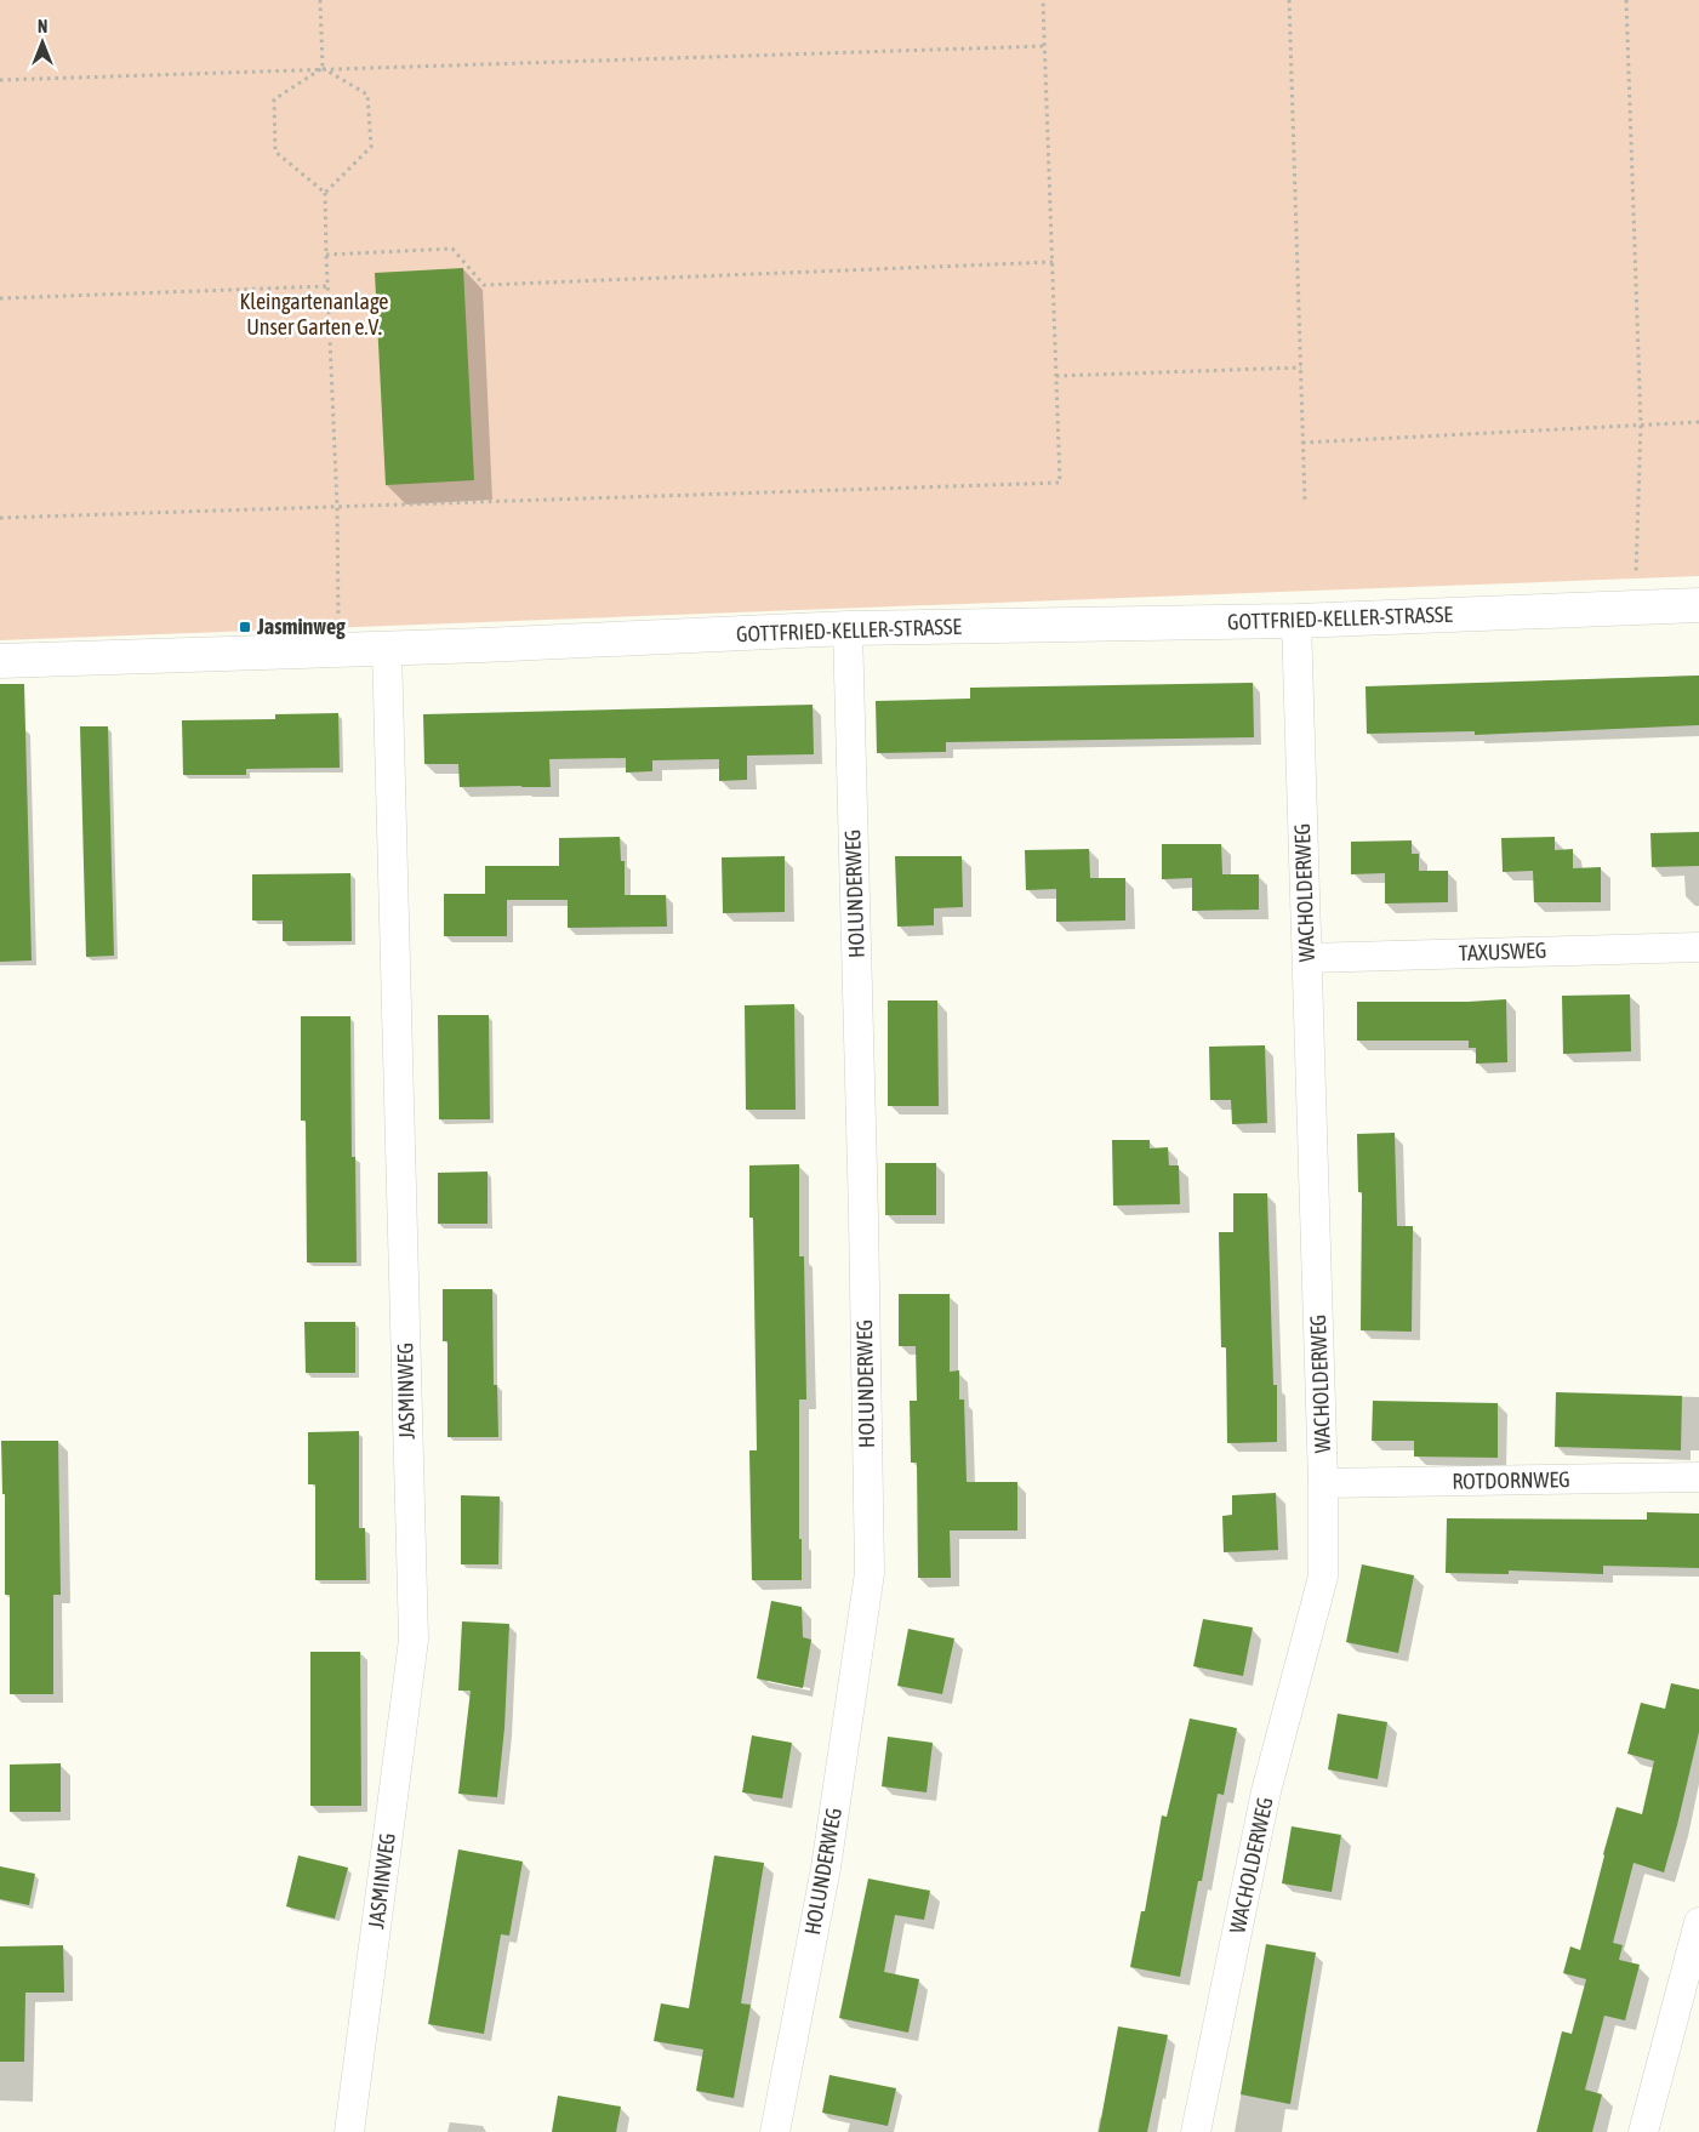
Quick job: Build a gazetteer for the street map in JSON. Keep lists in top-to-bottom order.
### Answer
{
  "streets": {
    "street": [
      "GOTTFRIED-KELLER-STRASSE",
      "WACHOLDERWEG",
      "HOLUNDERWEG",
      "TAXUSWEG",
      "JASMINWEG",
      "ROTDORNWEG"
    ]
  },
  "crossings": [
    ["GOTTFRIED-KELLER-STRASSE", "WACHOLDERWEG"],
    ["GOTTFRIED-KELLER-STRASSE", "HOLUNDERWEG"],
    ["GOTTFRIED-KELLER-STRASSE", "JASMINWEG"],
    ["WACHOLDERWEG", "TAXUSWEG"],
    ["WACHOLDERWEG", "ROTDORNWEG"]
  ],
  "parks": ["Kleingartenanlage Unser Garten e.V."],
  "places": {
    "transit": ["Jasminweg"]
  },
  "north": "top"
}
